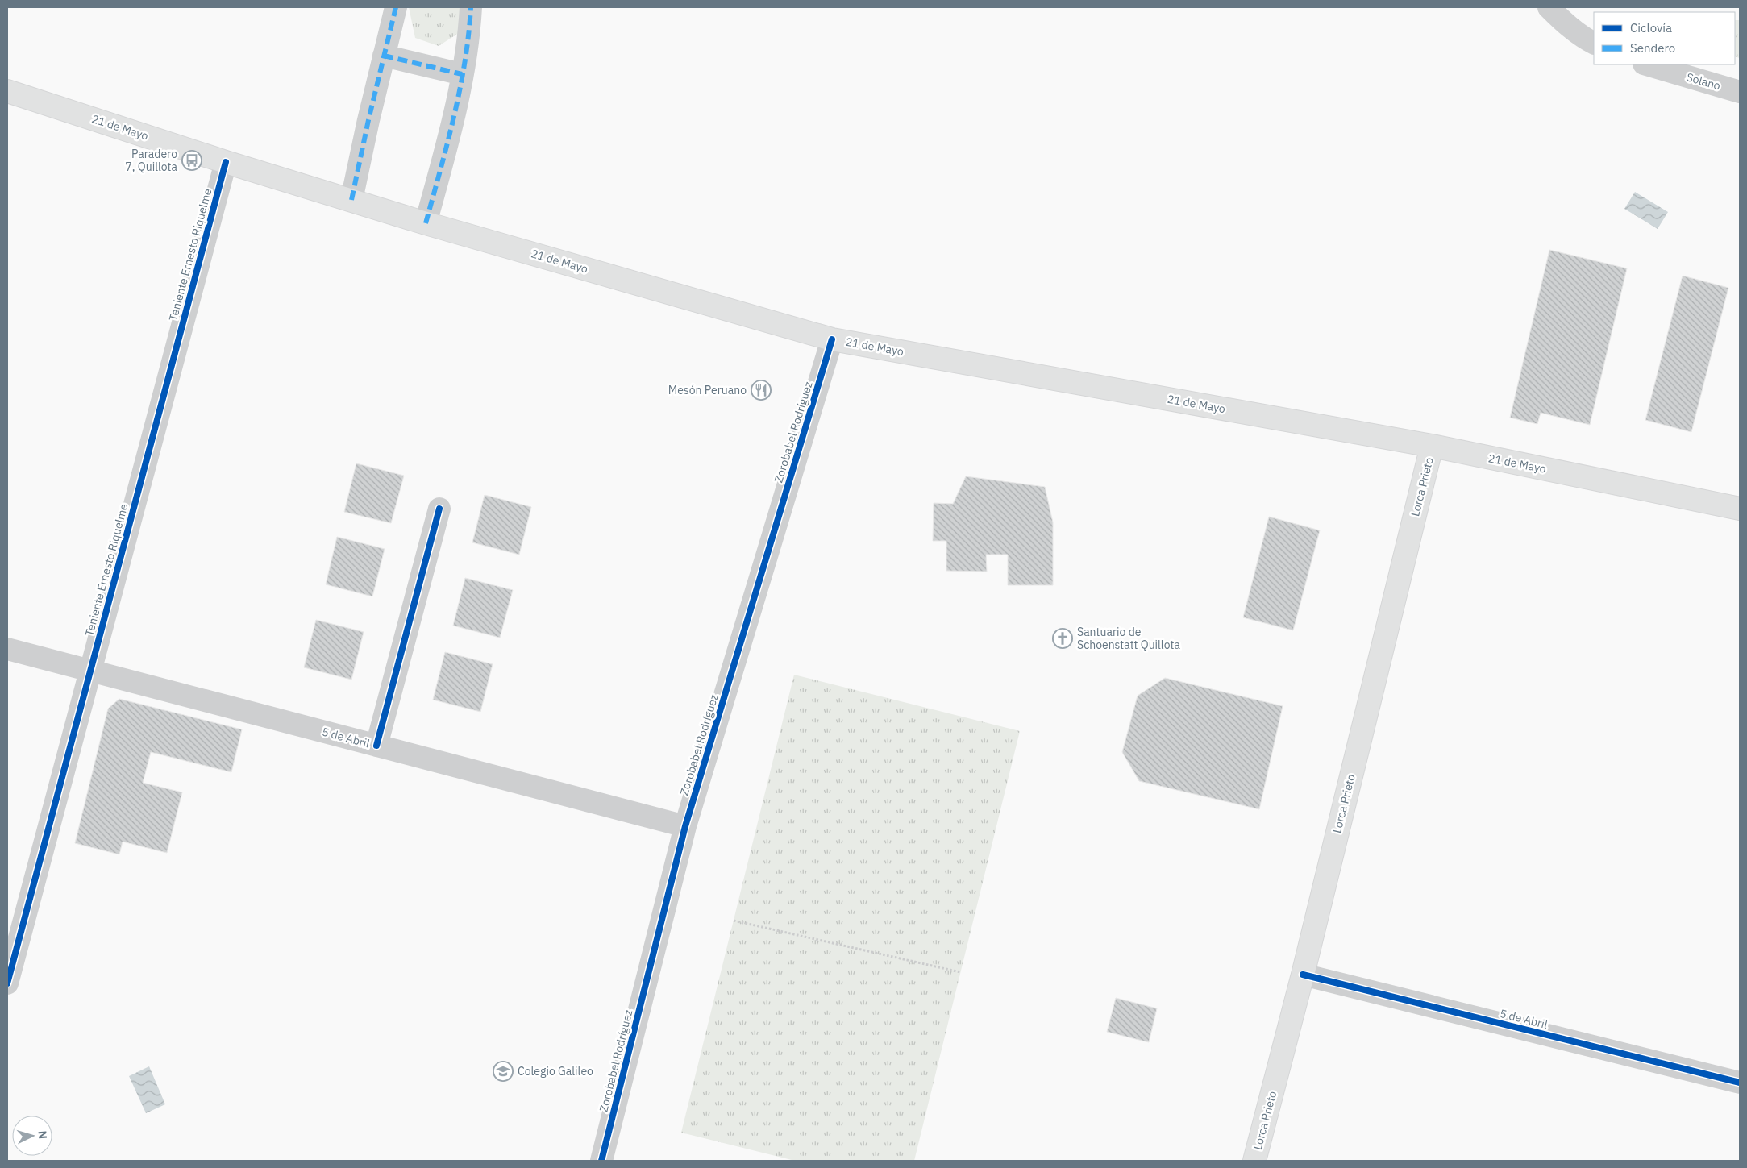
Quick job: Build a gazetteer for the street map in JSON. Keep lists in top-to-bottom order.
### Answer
{
  "streets": {
    "main road": ["21 de Mayo", "Lorca Prieto"],
    "street": [
      "Solano",
      "Teniente Ernesto Riquelme",
      "Zorobabel Rodríguez",
      "5 de Abril"
    ]
  },
  "crossings": [
    ["21 de Mayo", "Teniente Ernesto Riquelme"],
    ["21 de Mayo", "Zorobabel Rodríguez"],
    ["21 de Mayo", "Lorca Prieto"],
    ["Teniente Ernesto Riquelme", "5 de Abril"],
    ["Zorobabel Rodríguez", "5 de Abril"],
    ["Lorca Prieto", "5 de Abril"]
  ],
  "places": {
    "bus stop": ["Paradero 7, Quillota"],
    "restaurant": ["Mesón Peruano"],
    "church": ["Santuario de Schoenstatt Quillota"],
    "school or university": ["Colegio Galileo"]
  },
  "legend": ["Ciclovía", "Sendero"],
  "north": "right"
}
